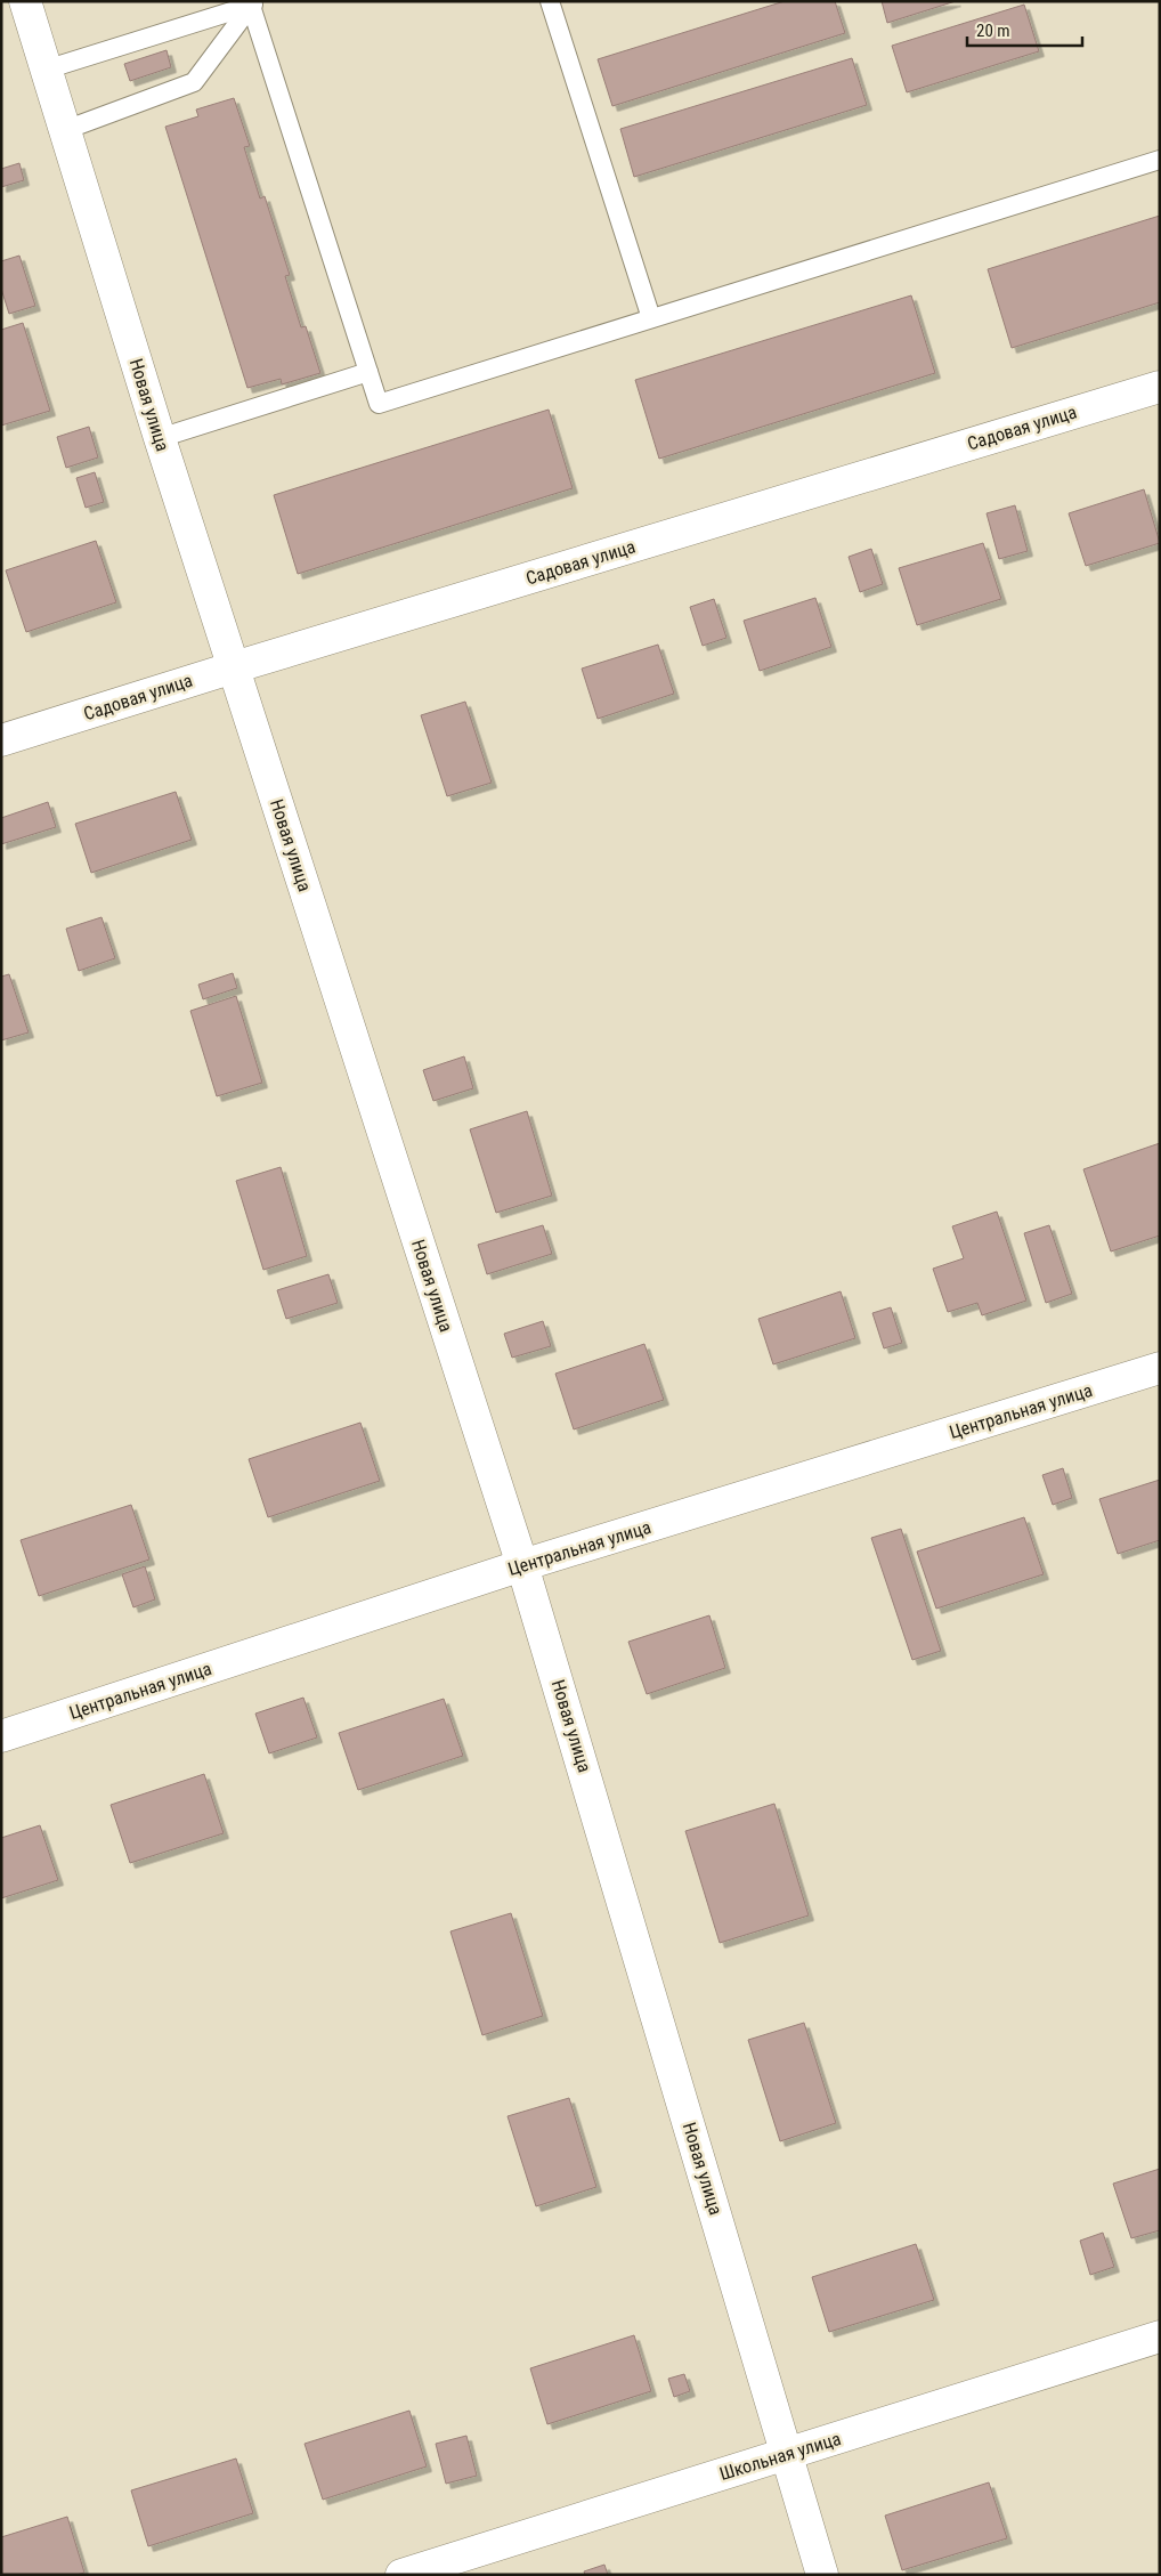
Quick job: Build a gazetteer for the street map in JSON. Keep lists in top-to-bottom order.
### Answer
{
  "streets": {
    "street": [
      "Новая улица",
      "Садовая улица",
      "Центральная улица",
      "Школьная улица"
    ]
  },
  "crossings": [
    ["Новая улица", "Садовая улица"],
    ["Новая улица", "Центральная улица"],
    ["Новая улица", "Школьная улица"]
  ],
  "scale_bar": "20 m"
}
